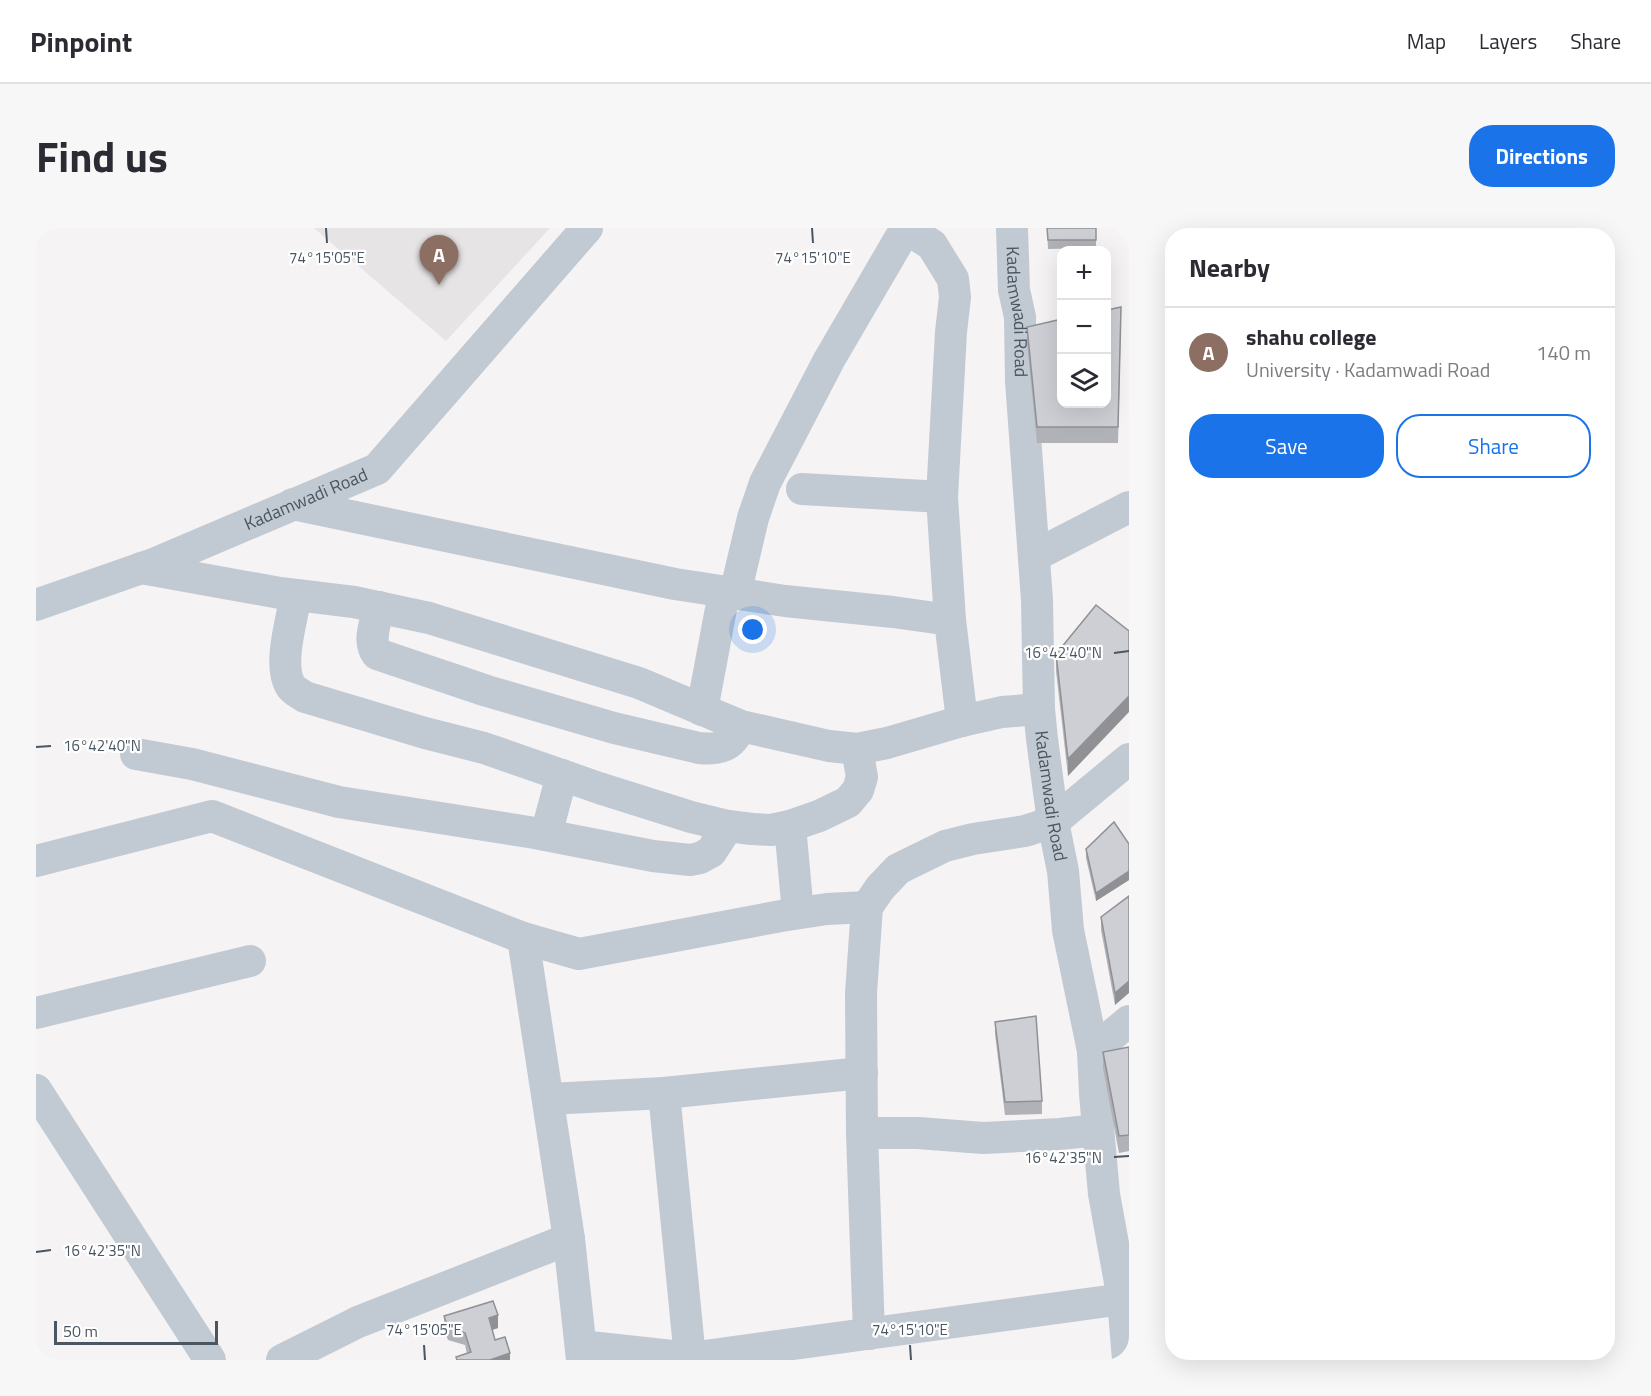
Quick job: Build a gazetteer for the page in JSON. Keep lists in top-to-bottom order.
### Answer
{
  "streets": {
    "street": ["Kadamwadi Road"]
  },
  "scale_bar": "50 m",
  "page": {
    "header": "Pinpoint",
    "nav": ["Map", "Layers", "Share"],
    "title": "Find us",
    "buttons": [
      "Directions",
      ["Save", "Share"]
    ],
    "heading": "Nearby",
    "pins": "A",
    "map_buttons": ["+", "−"],
    "list": [
      {
        "mark": "A",
        "name": "shahu college",
        "note": "University · Kadamwadi Road",
        "value": "140 m"
      }
    ],
    "scale": "50 m"
  },
  "coordinates": [
    "74°15'05\"E",
    "74°15'10\"E",
    "16°42'40\"N",
    "16°42'35\"N"
  ]
}
